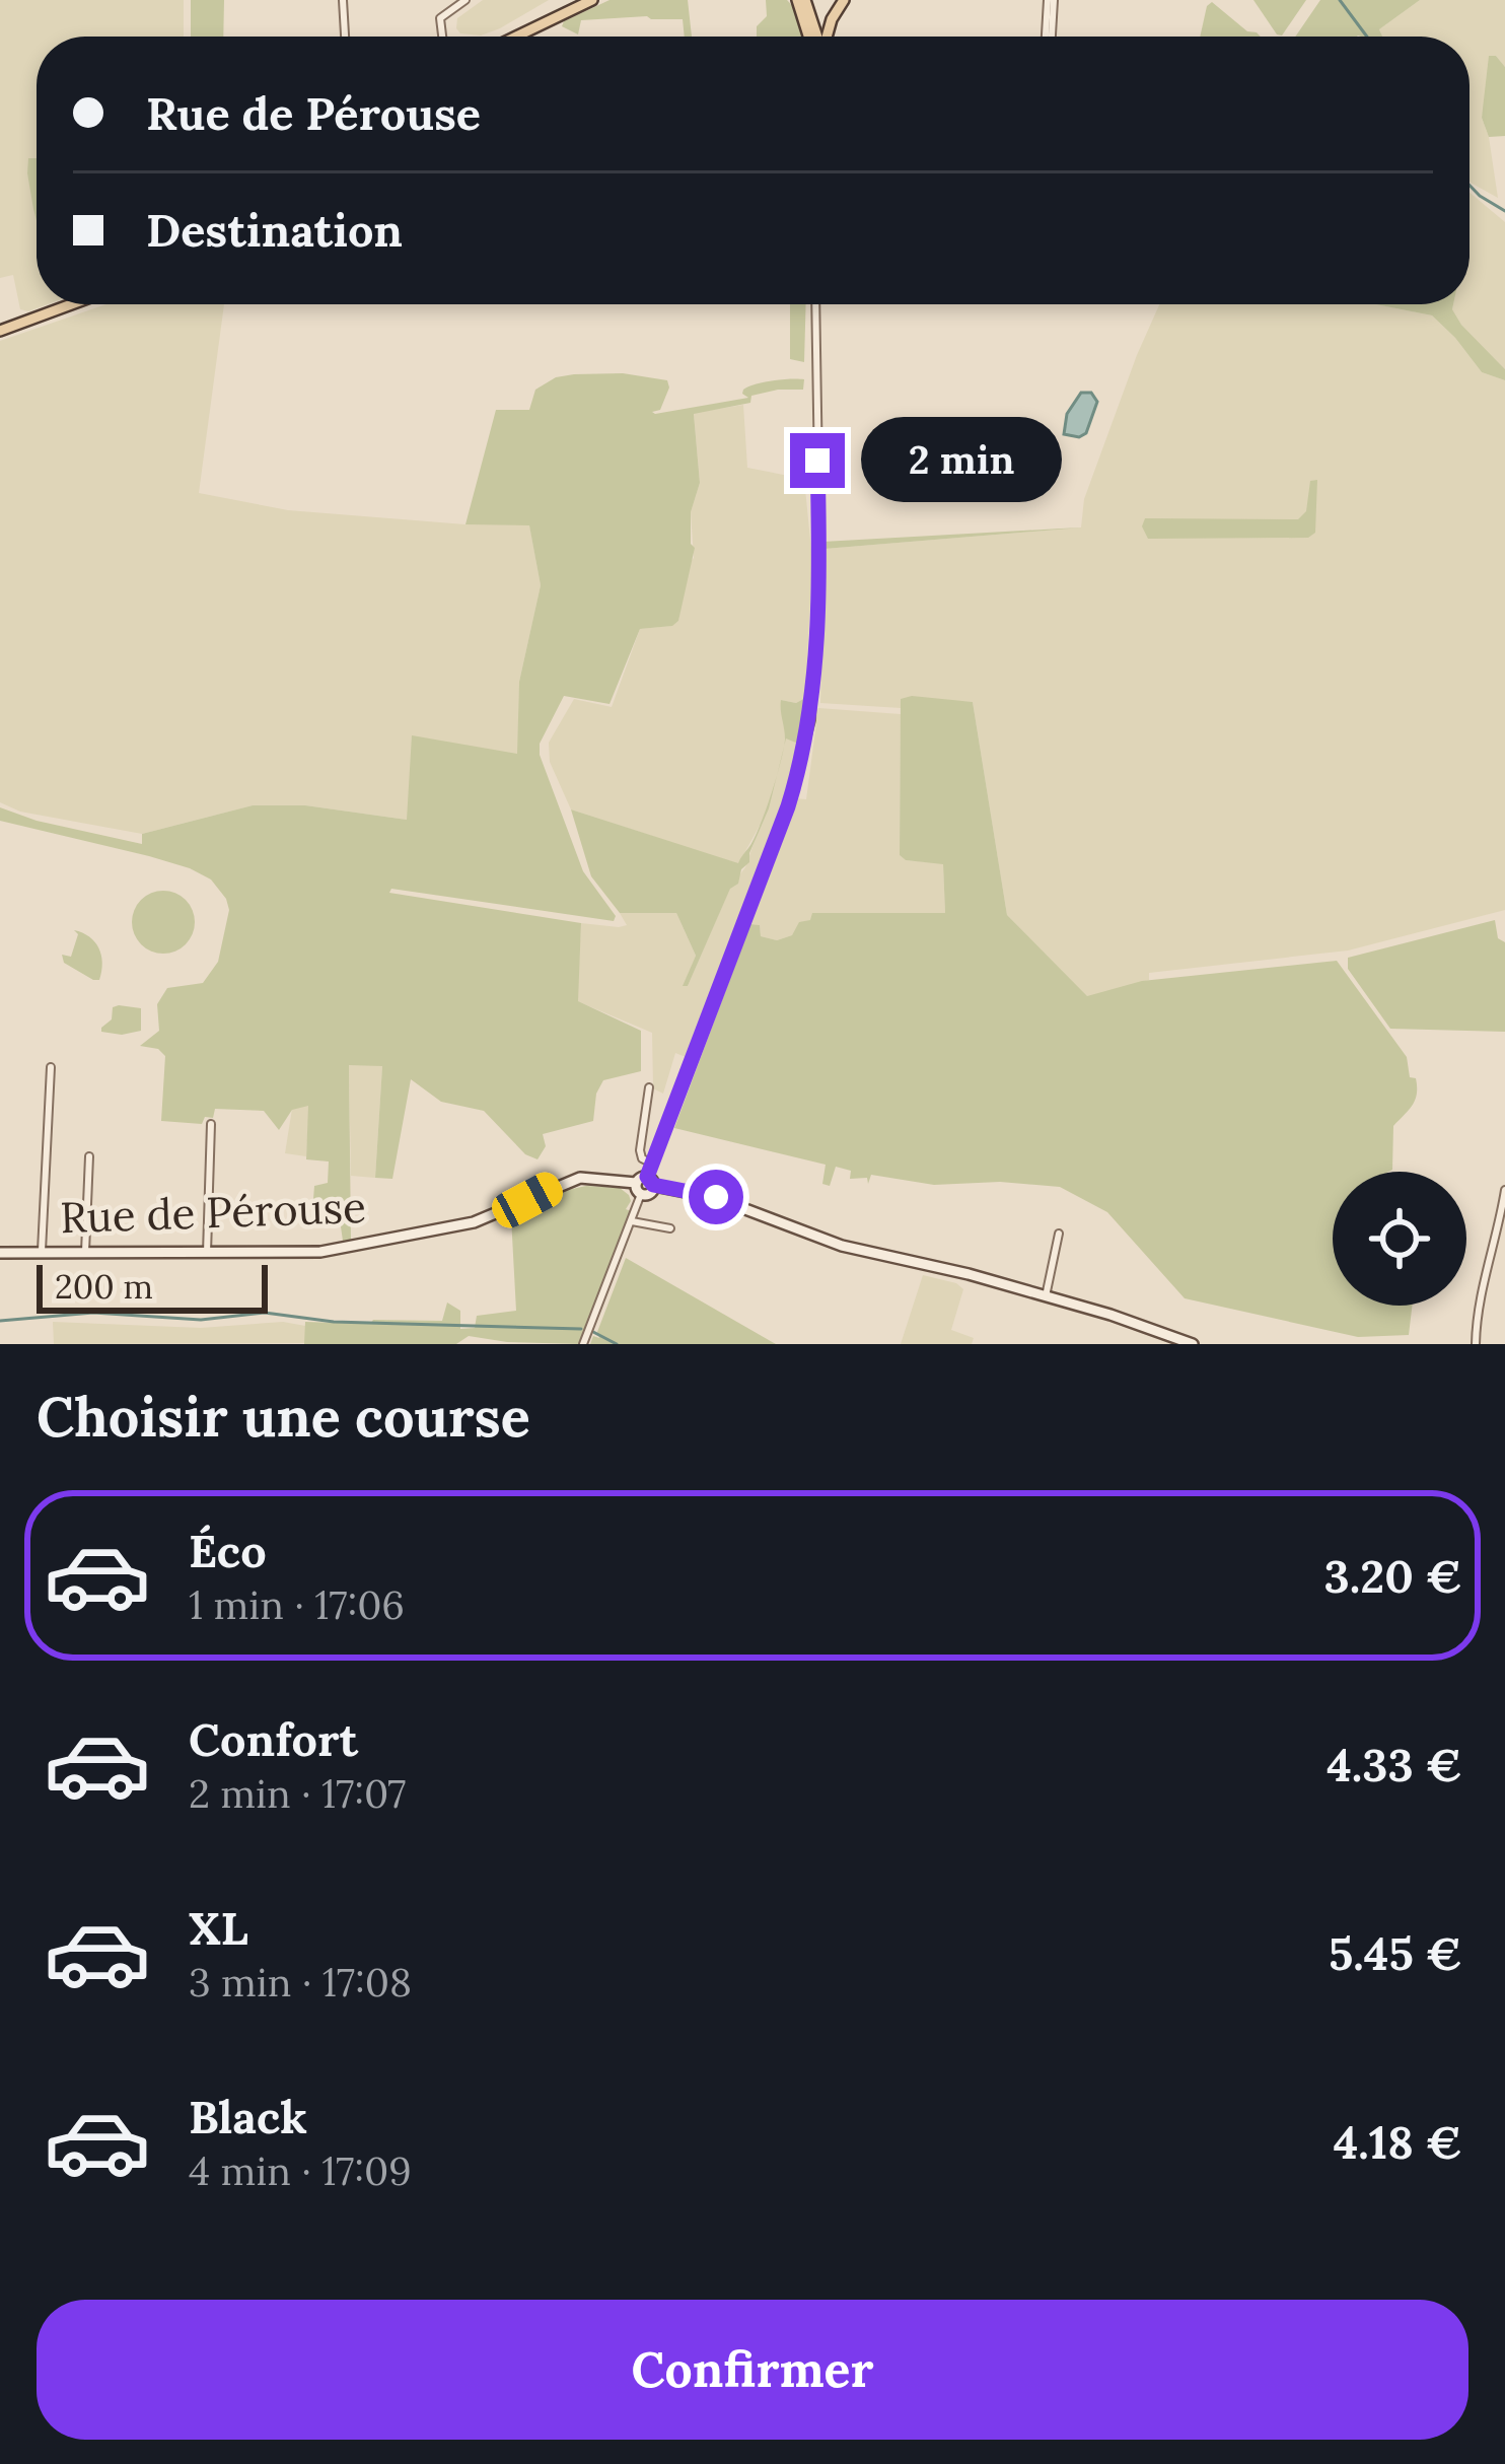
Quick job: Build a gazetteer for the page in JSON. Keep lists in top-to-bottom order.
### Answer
{
  "streets": {
    "street": ["Rue de Pérouse"]
  },
  "scale_bar": "200 m",
  "page": {
    "banner": ["Rue de Pérouse", "Destination"],
    "bubble": "2 min",
    "scale": "200 m",
    "heading": "Choisir une course",
    "list": [
      {
        "name": "Éco",
        "note": "1 min · 17:06",
        "value": "3.20 €"
      },
      {
        "name": "Confort",
        "note": "2 min · 17:07",
        "value": "4.33 €"
      },
      {
        "name": "XL",
        "note": "3 min · 17:08",
        "value": "5.45 €"
      },
      {
        "name": "Black",
        "note": "4 min · 17:09",
        "value": "4.18 €"
      }
    ],
    "buttons": "Confirmer"
  }
}
